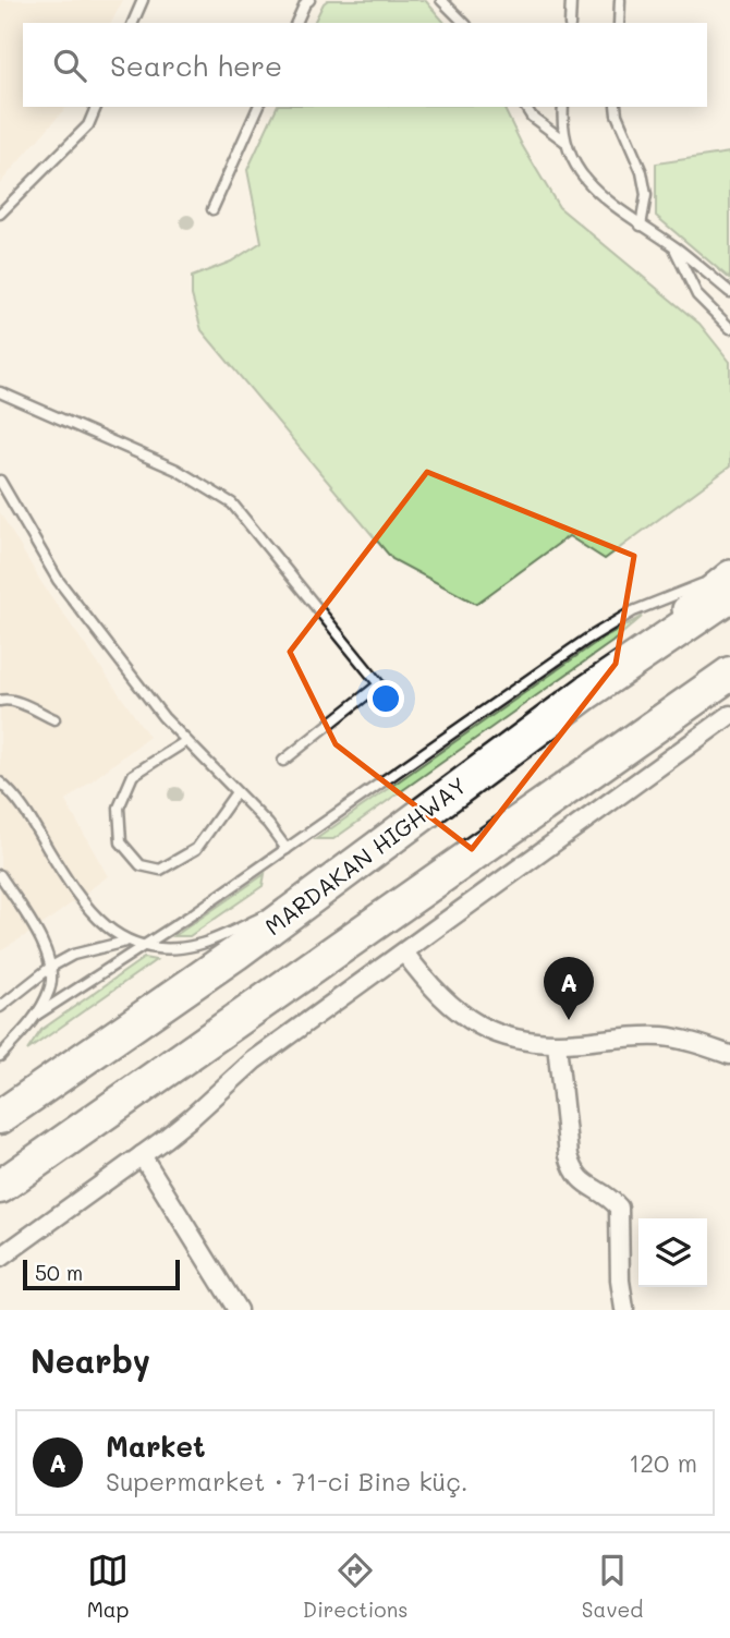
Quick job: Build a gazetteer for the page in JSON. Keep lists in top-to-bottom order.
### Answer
{
  "streets": {
    "highway": ["MARDAKAN HIGHWAY"]
  },
  "scale_bar": "50 m",
  "page": {
    "search": "Search here",
    "pins": "A",
    "scale": "50 m",
    "heading": "Nearby",
    "list": [
      {
        "mark": "A",
        "name": "Market",
        "note": "Supermarket · 71-ci Binə küç.",
        "value": "120 m"
      }
    ],
    "nav": ["Map", "Directions", "Saved"]
  }
}
